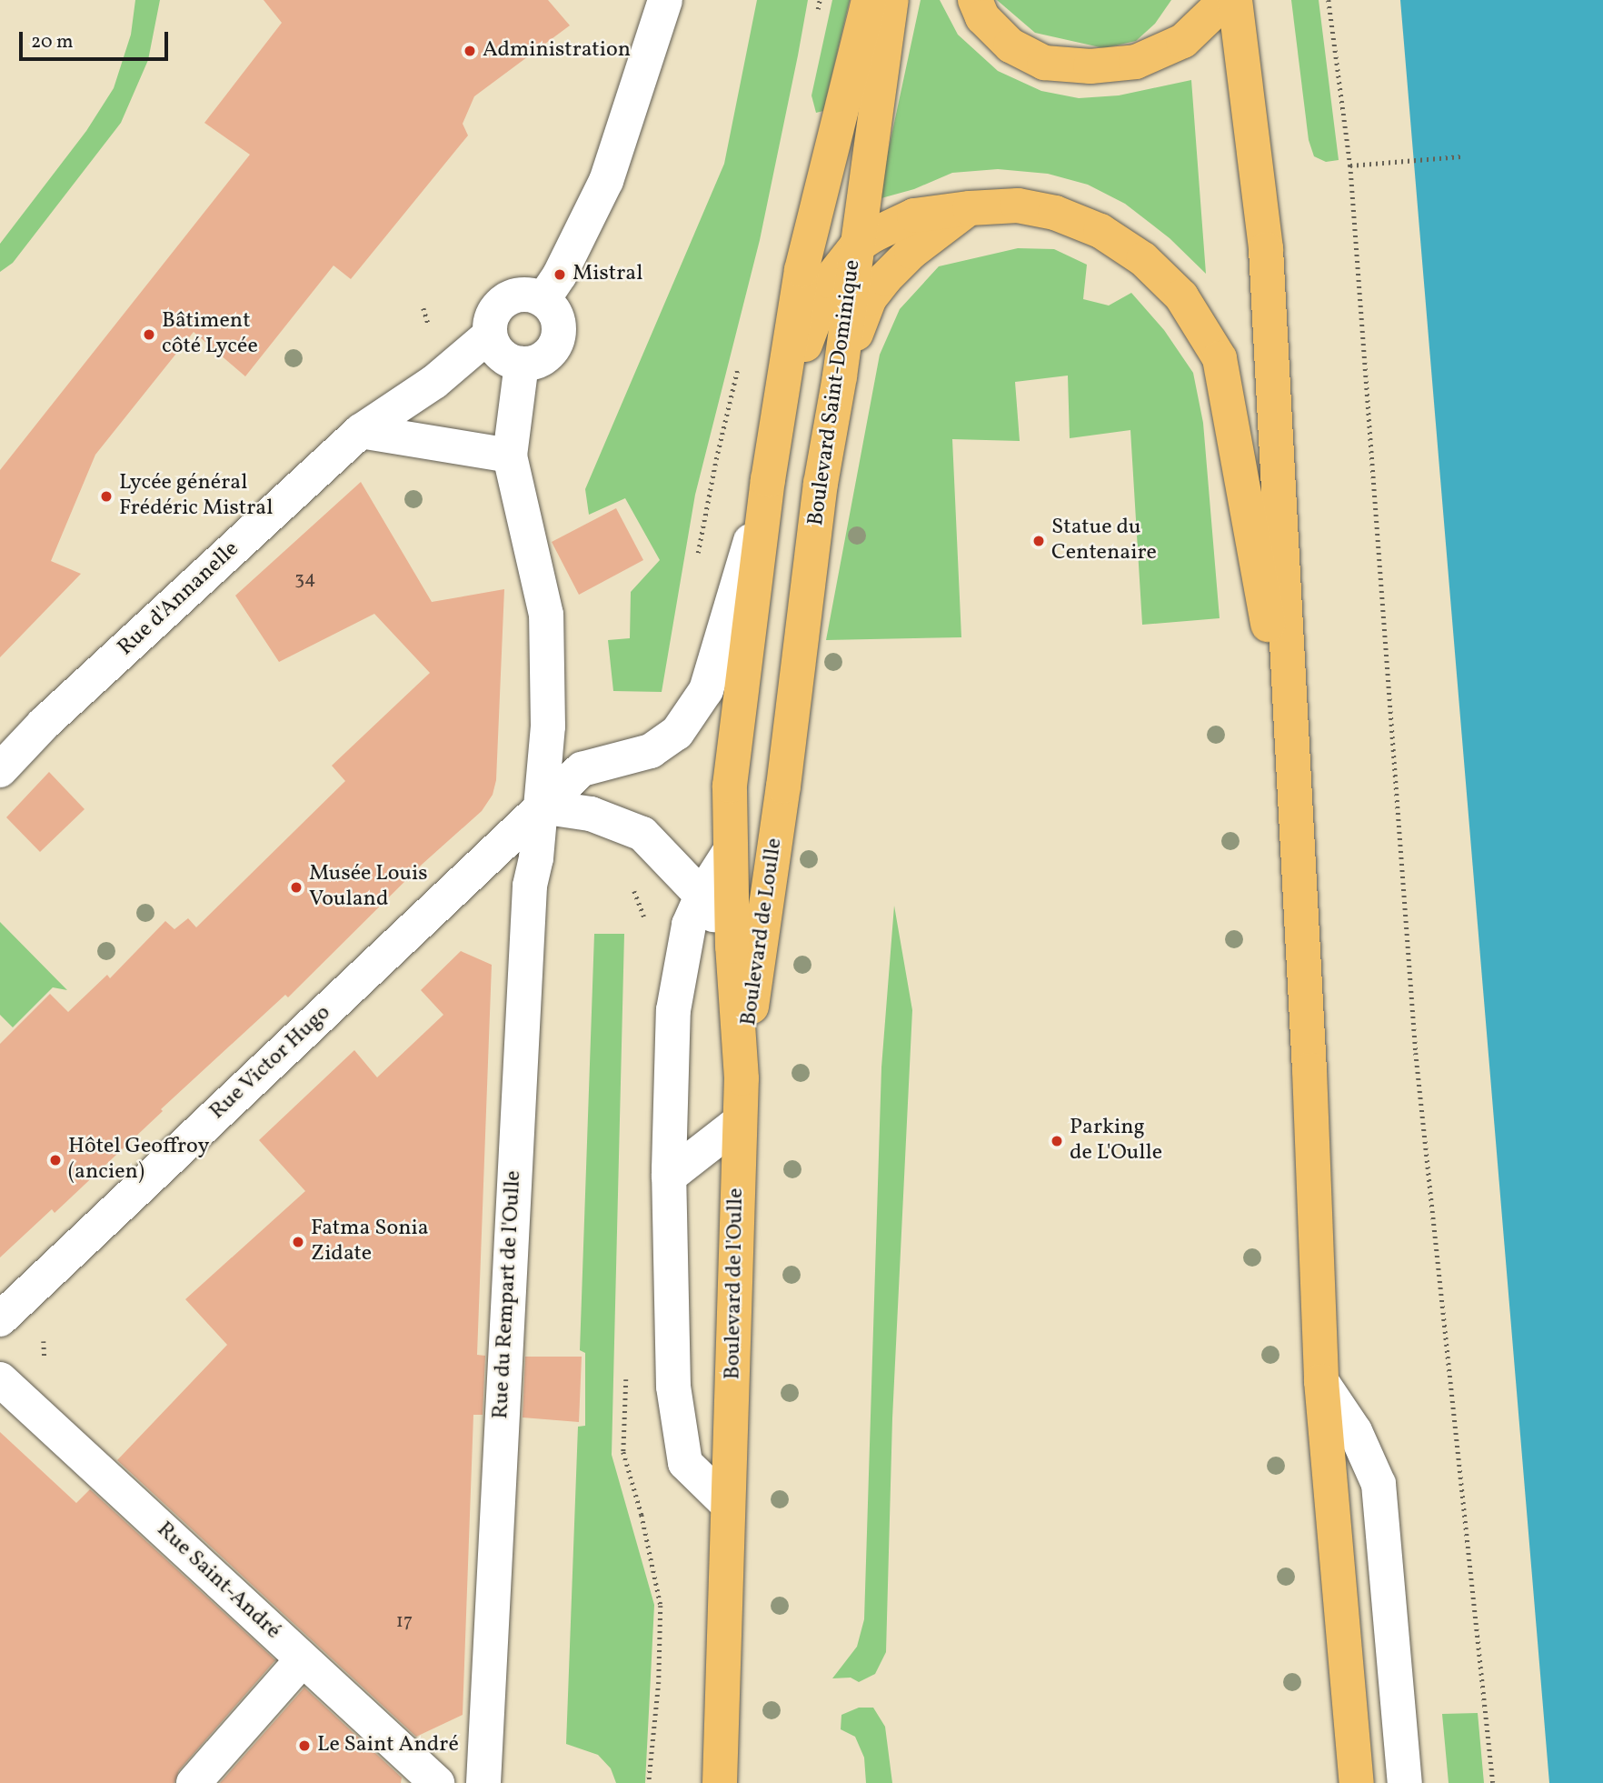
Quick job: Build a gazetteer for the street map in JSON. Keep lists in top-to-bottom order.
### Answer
{
  "streets": {
    "main road": ["Boulevard Saint-Dominique", "Boulevard de Loulle", "Boulevard de l'Oulle"],
    "street": [
      "Rue d'Annanelle",
      "Rue Victor Hugo",
      "Rue du Rempart de l'Oulle",
      "Rue Saint-André"
    ]
  },
  "crossings": [
    ["Boulevard Saint-Dominique", "Boulevard de Loulle"],
    ["Rue d'Annanelle", "Rue du Rempart de l'Oulle"],
    ["Boulevard de Loulle", "Boulevard de l'Oulle"],
    ["Rue Victor Hugo", "Boulevard de l'Oulle"],
    ["Rue Victor Hugo", "Rue du Rempart de l'Oulle"]
  ],
  "places": [
    "Administration",
    "Mistral",
    "Bâtiment côté Lycée",
    "Lycée général Frédéric Mistral",
    "Statue du Centenaire",
    "Musée Louis Vouland",
    "Parking de L'Oulle",
    "Hôtel Geoffroy (ancien)",
    "Fatma Sonia Zidate",
    "Le Saint André"
  ],
  "house_numbers": ["34", "17"],
  "scale_bar": "20 m"
}
